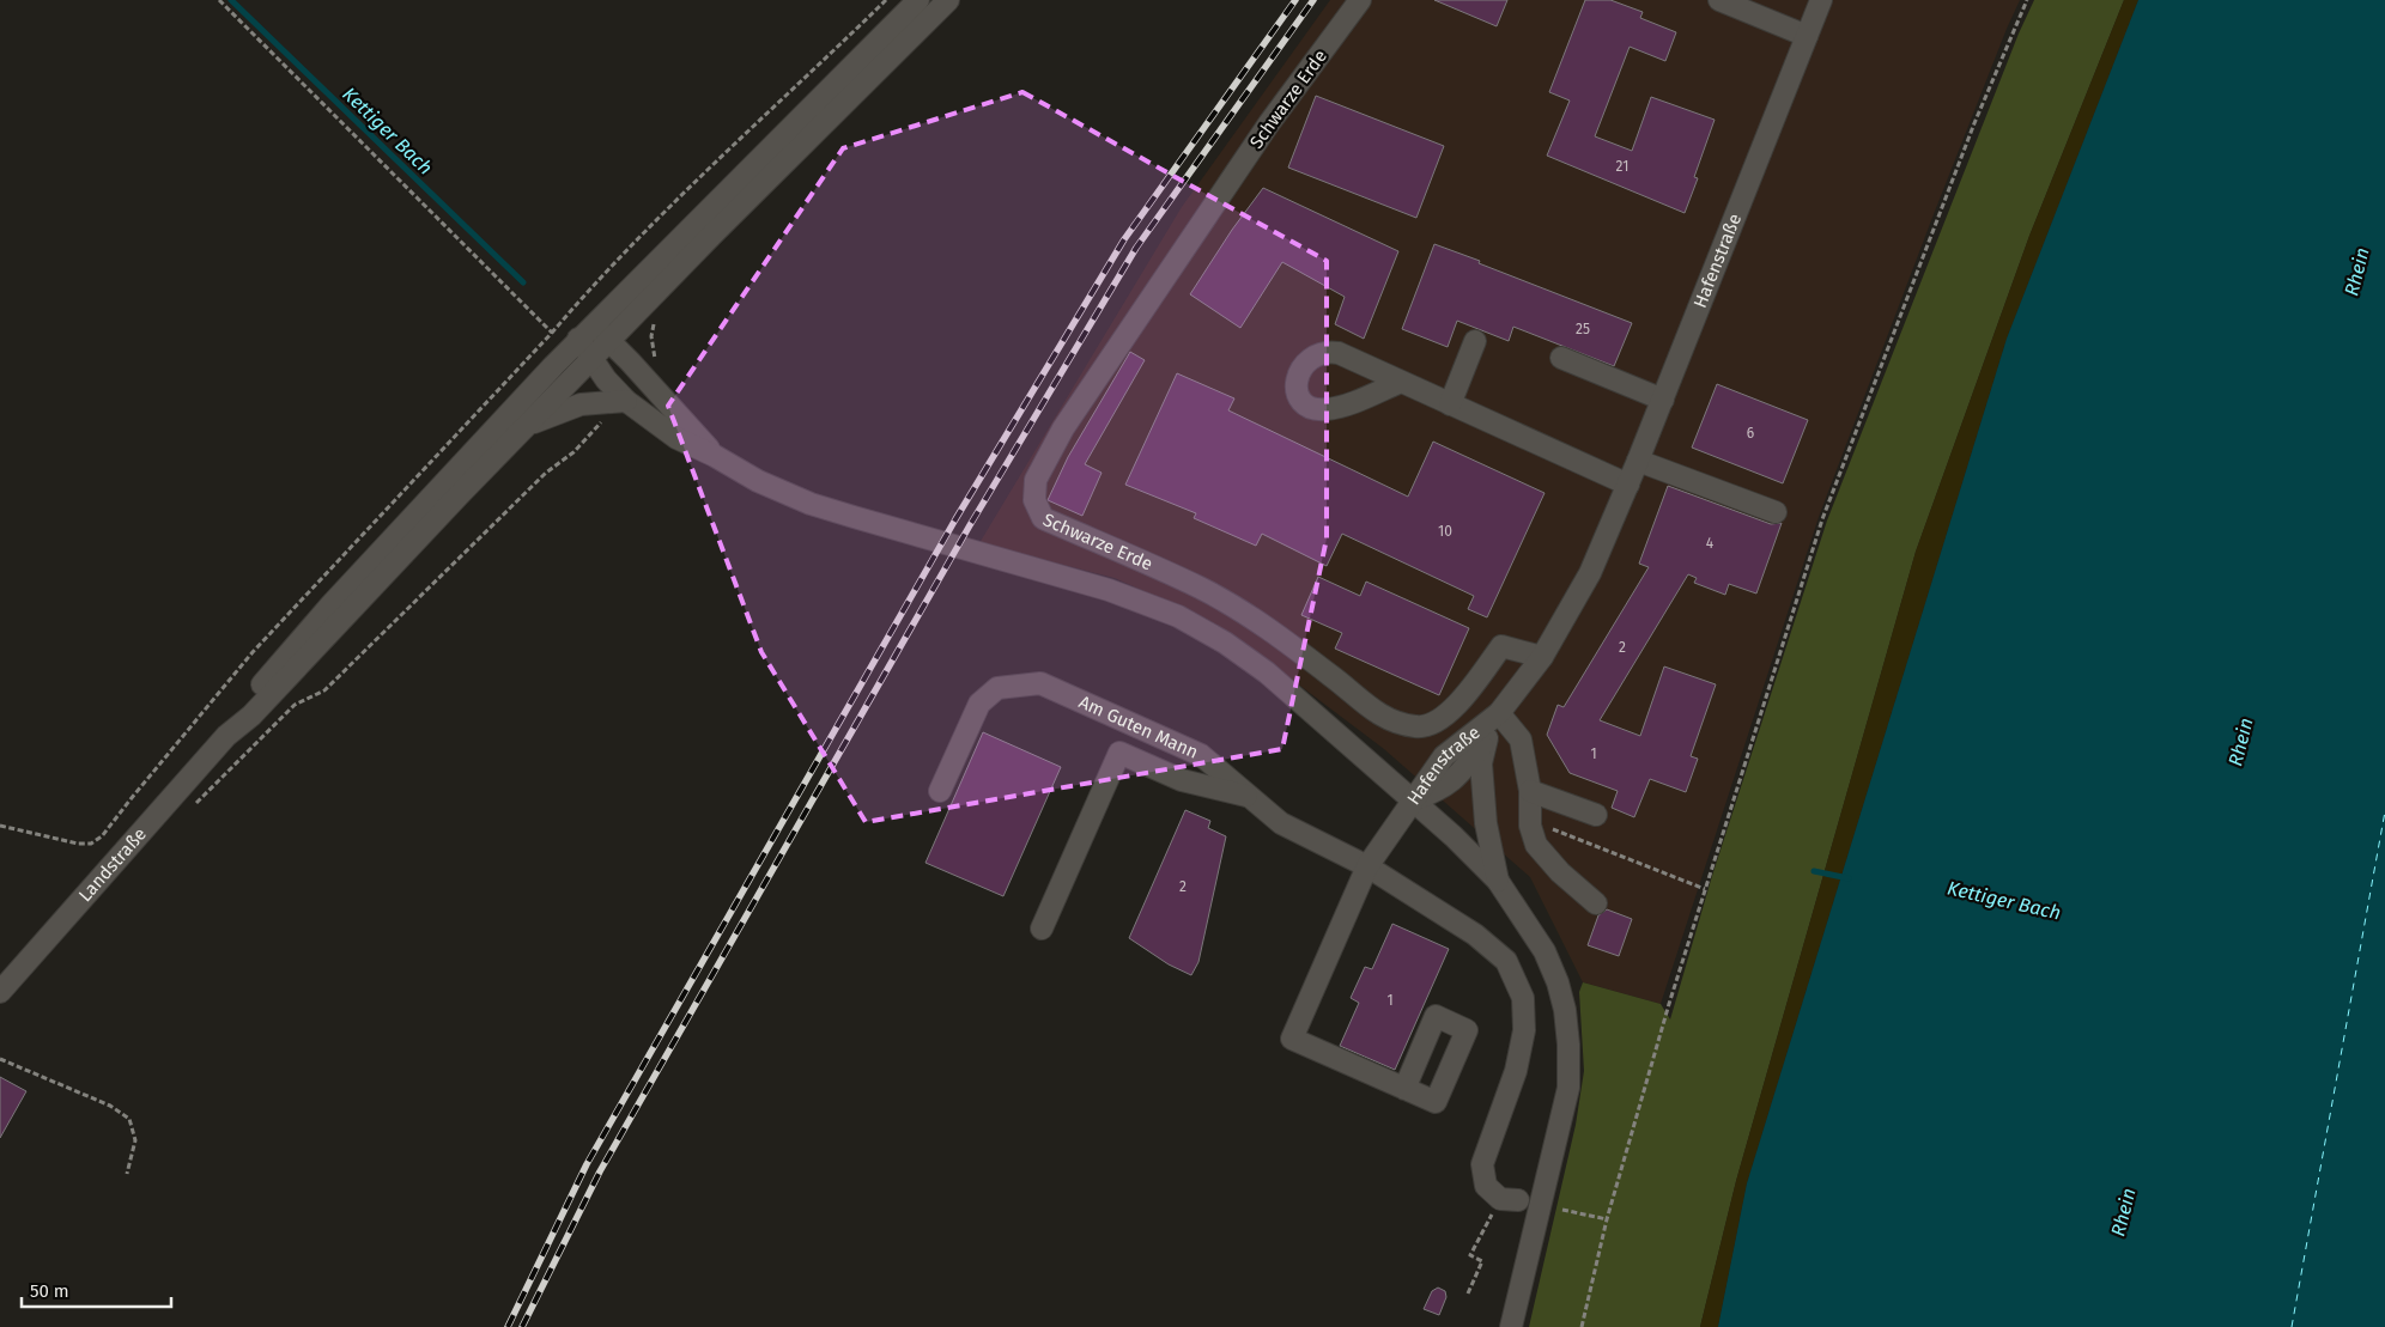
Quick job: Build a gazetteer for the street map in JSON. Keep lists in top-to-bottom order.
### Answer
{
  "streets": {
    "street": [
      "Schwarze Erde",
      "Hafenstraße",
      "Am Guten Mann",
      "Landstraße"
    ]
  },
  "crossings": [
    ["Schwarze Erde", "Hafenstraße"]
  ],
  "water": ["Kettiger Bach", "Rhein"],
  "house_numbers": [
    "21",
    "25",
    "6",
    "10",
    "4",
    "2",
    "1",
    "2",
    "1"
  ],
  "scale_bar": "50 m"
}
